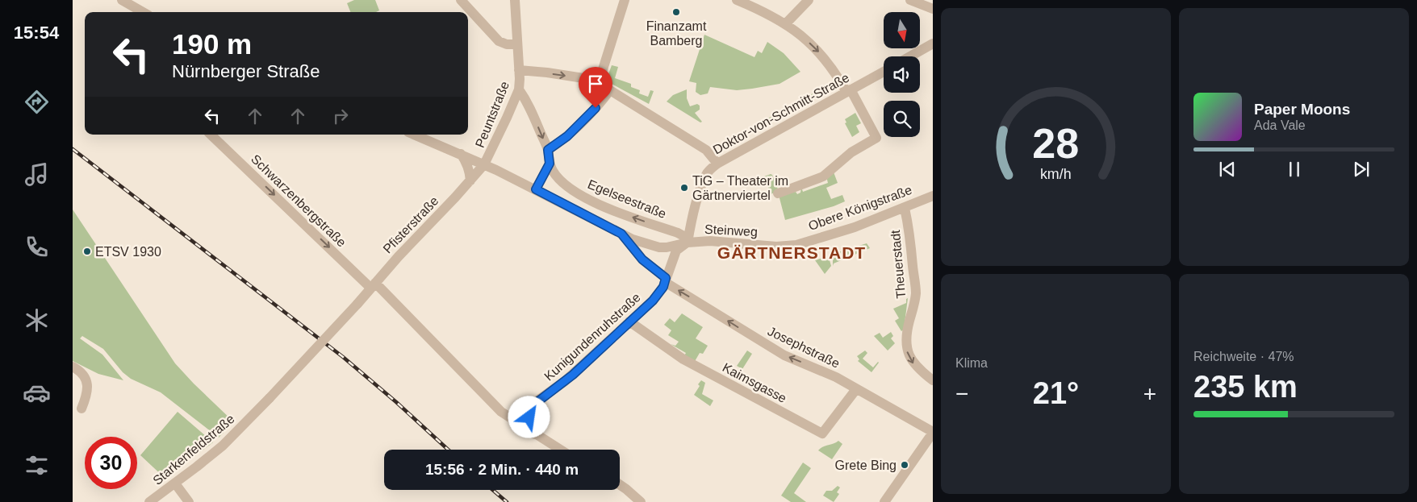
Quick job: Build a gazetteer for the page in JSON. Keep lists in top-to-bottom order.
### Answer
{
  "streets": {
    "street": [
      "Doktor-von-Schmitt-Straße",
      "Peuntstraße",
      "Egelseestraße",
      "Schwarzenbergstraße",
      "Obere Königstraße",
      "Pfisterstraße",
      "Steinweg",
      "Theuerstadt",
      "Kunigundenruhstraße",
      "Josephstraße",
      "Kaimsgasse",
      "Starkenfeldstraße"
    ]
  },
  "crossings": [
    ["Doktor-von-Schmitt-Straße", "Egelseestraße"],
    ["Doktor-von-Schmitt-Straße", "Steinweg"],
    ["Peuntstraße", "Egelseestraße"],
    ["Peuntstraße", "Pfisterstraße"],
    ["Egelseestraße", "Steinweg"],
    ["Schwarzenbergstraße", "Pfisterstraße"],
    ["Schwarzenbergstraße", "Kunigundenruhstraße"],
    ["Obere Königstraße", "Steinweg"],
    ["Obere Königstraße", "Theuerstadt"],
    ["Pfisterstraße", "Starkenfeldstraße"],
    ["Steinweg", "Kunigundenruhstraße"],
    ["Steinweg", "Josephstraße"],
    ["Kunigundenruhstraße", "Josephstraße"],
    ["Kunigundenruhstraße", "Kaimsgasse"],
    ["Josephstraße", "Kaimsgasse"]
  ],
  "one_way": ["Schwarzenbergstraße", "Theuerstadt", "Josephstraße"],
  "districts": ["GÄRTNERSTADT"],
  "places": [
    "Finanzamt Bamberg",
    "TiG – Theater im Gärtnerviertel",
    "ETSV 1930",
    "Grete Bing"
  ],
  "north": "bottom",
  "page": {
    "tabs": "15:54",
    "turn": ["190 m", "Nürnberger Straße"],
    "song": ["Paper Moons", "Ada Vale"],
    "tile": [
      "Klima",
      ["Reichweite · 47%", "235 km"]
    ],
    "heat": ["−", "21°", "+"],
    "limit": "30",
    "trip": "15:56 · 2 Min. · 440 m",
    "gauge": ["28", "km/h"]
  }
}
